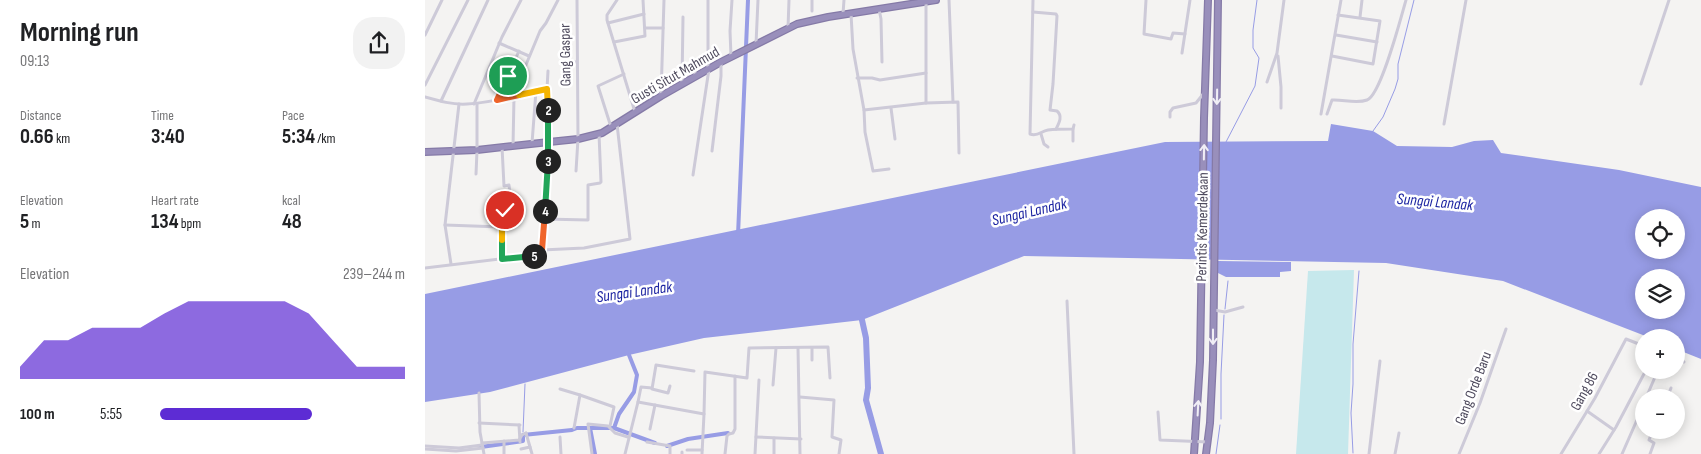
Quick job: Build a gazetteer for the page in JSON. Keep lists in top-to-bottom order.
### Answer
{
  "streets": {
    "highway": ["Gusti Situt Mahmud", "Perintis Kemerdekaan"],
    "street": ["Gang Gaspar", "Gang Orde Baru", "Gang 86"]
  },
  "crossings": [
    ["Gang Gaspar", "Gusti Situt Mahmud"]
  ],
  "water": ["Sungai Landak"],
  "page": {
    "heading": ["Morning run", "09:13"],
    "stats": [
      ["Distance", "0.66 km"],
      ["Time", "3:40"],
      ["Pace", "5:34 /km"],
      ["Elevation", "5 m"],
      ["Heart rate", "134 bpm"],
      ["kcal", "48"]
    ],
    "pins": [
      "2",
      "3",
      "4",
      "5"
    ],
    "map_buttons": ["+", "−"],
    "chart": ["Elevation", "239–244 m"],
    "list": [
      {
        "name": "100 m",
        "note": "5:55"
      }
    ]
  }
}
